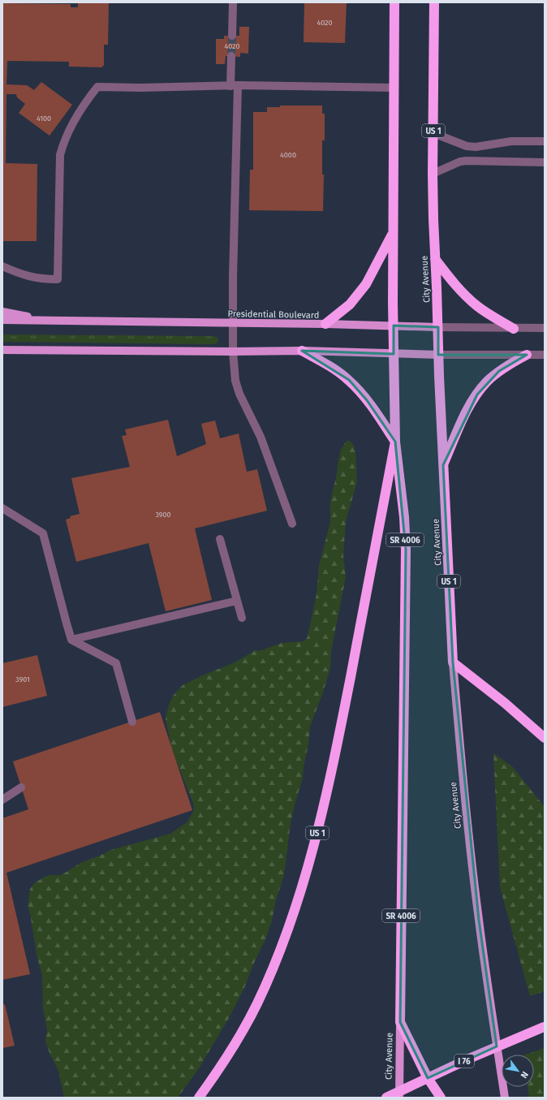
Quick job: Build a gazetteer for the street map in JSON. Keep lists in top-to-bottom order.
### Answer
{
  "streets": {
    "highway": [
      "US 1",
      "City Avenue",
      "SR 4006",
      "I 76"
    ],
    "main road": ["Presidential Boulevard"]
  },
  "crossings": [
    ["US 1", "City Avenue"],
    ["City Avenue", "Presidential Boulevard"]
  ],
  "house_numbers": [
    "4020",
    "4020",
    "4100",
    "4000",
    "3900",
    "3901"
  ],
  "north": "bottom right"
}
